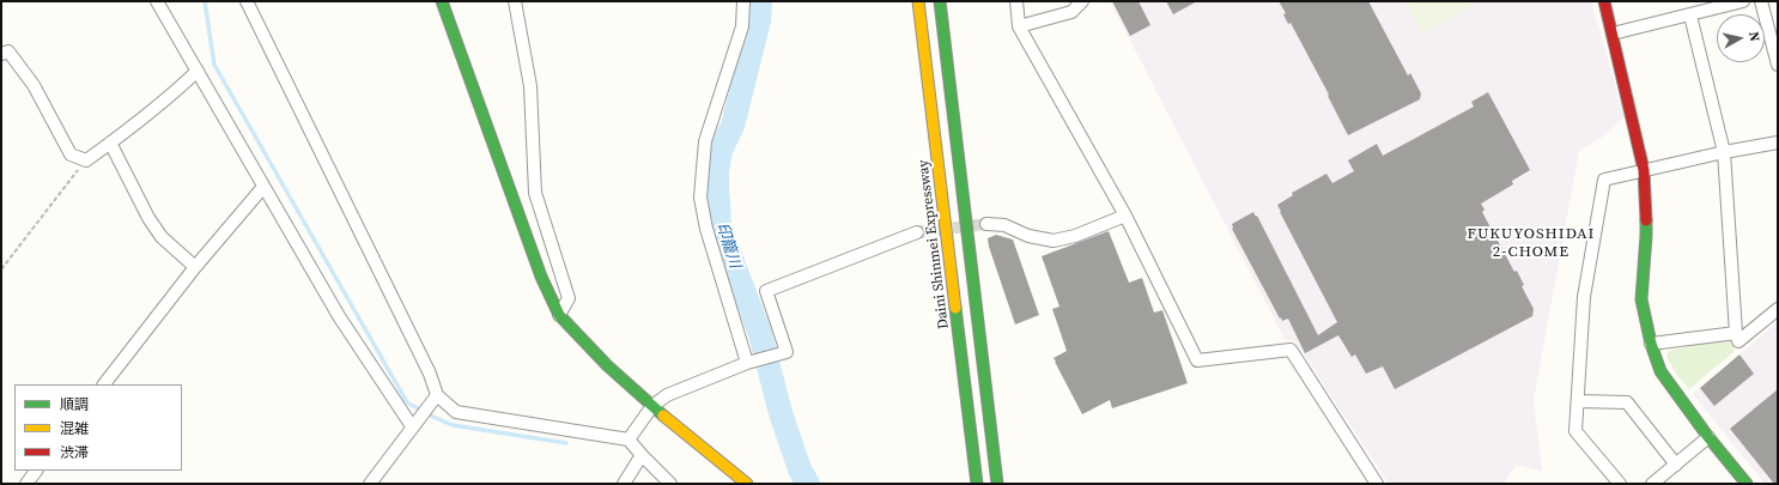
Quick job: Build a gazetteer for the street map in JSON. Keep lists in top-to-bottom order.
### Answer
{
  "streets": {
    "main road": ["Daini Shinmei Expressway"]
  },
  "districts": ["FUKUYOSHIDAI 2-CHOME"],
  "water": ["印籠川"],
  "legend": ["順調", "混雑", "渋滞"],
  "north": "right"
}
